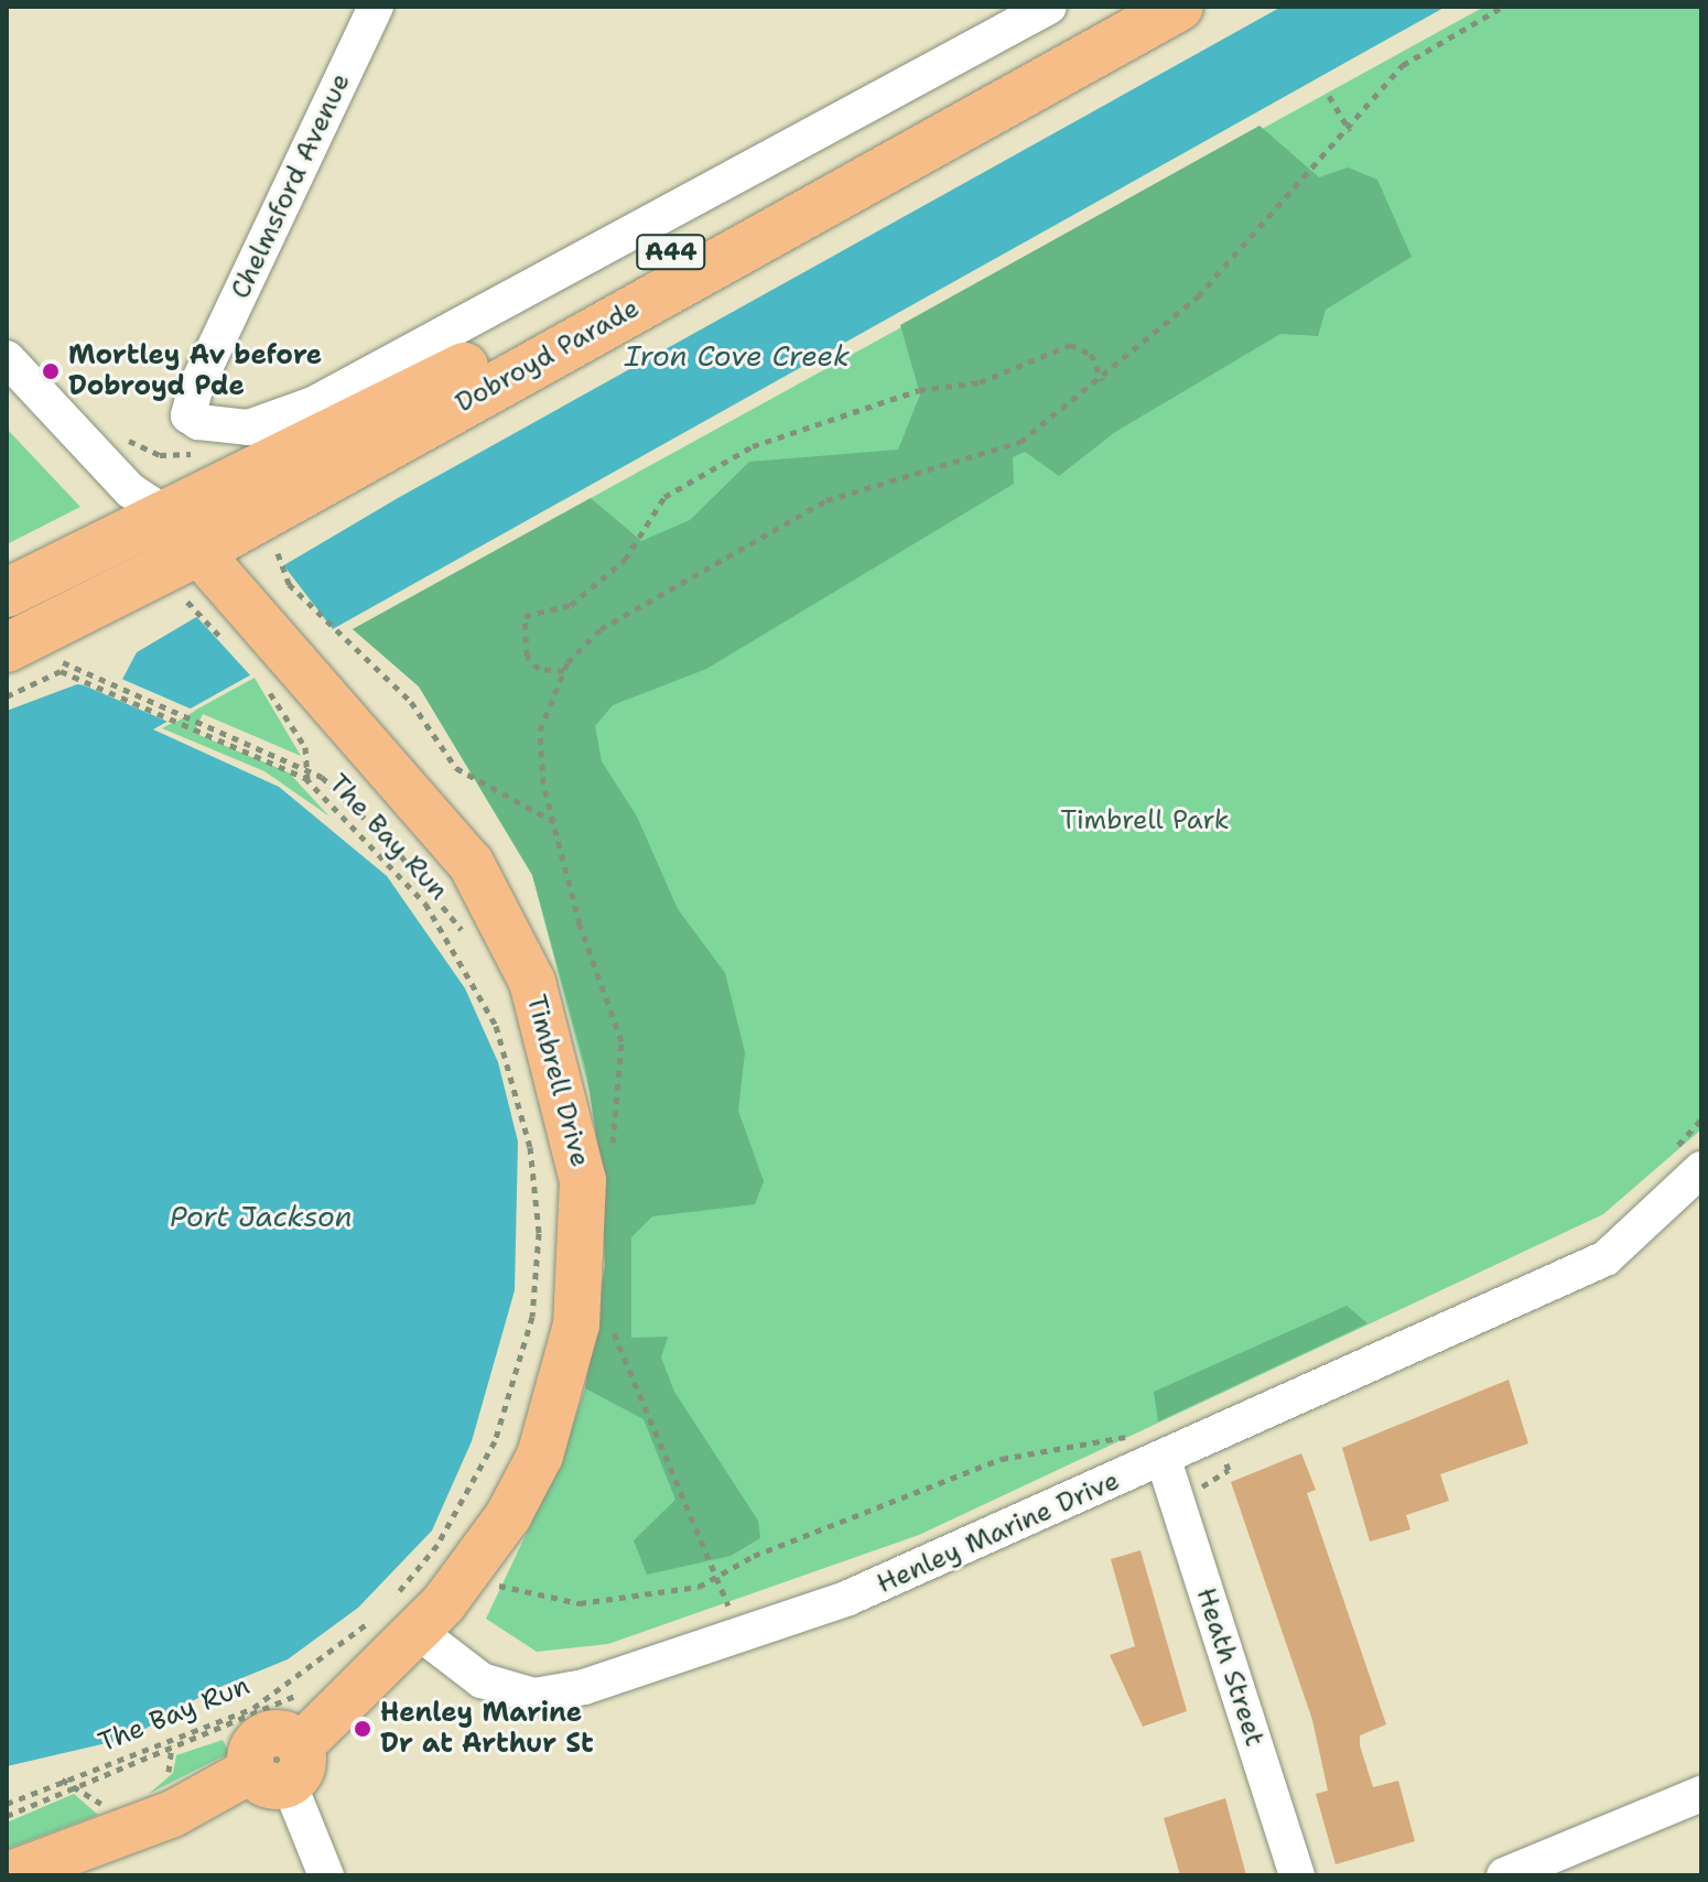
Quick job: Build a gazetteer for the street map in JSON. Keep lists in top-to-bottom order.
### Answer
{
  "streets": {
    "highway": ["A44", "Dobroyd Parade"],
    "main road": ["Timbrell Drive"],
    "street": ["Chelmsford Avenue", "Henley Marine Drive", "Heath Street"],
    "path": ["The Bay Run"]
  },
  "crossings": [
    ["Dobroyd Parade", "Timbrell Drive"],
    ["The Bay Run", "Timbrell Drive"],
    ["The Bay Run", "Henley Marine Drive"],
    ["Timbrell Drive", "Henley Marine Drive"],
    ["Henley Marine Drive", "Heath Street"]
  ],
  "water": ["Iron Cove Creek", "Port Jackson"],
  "parks": ["Timbrell Park"],
  "places": ["Mortley Av before Dobroyd Pde", "Henley Marine Dr at Arthur St"]
}
